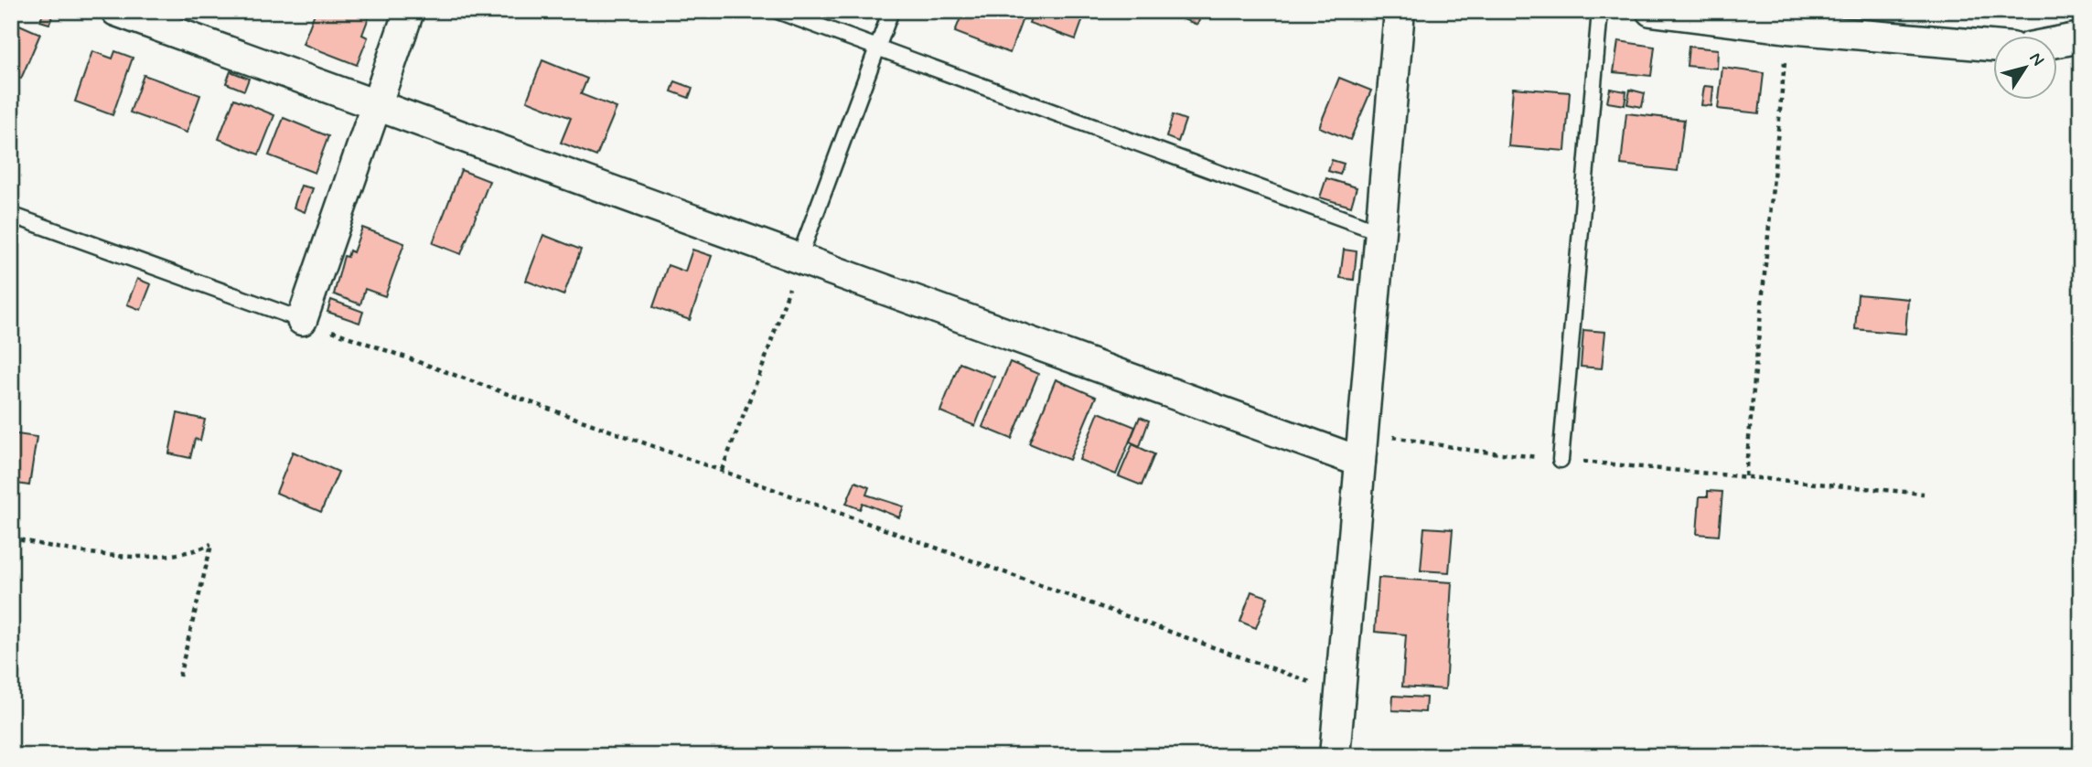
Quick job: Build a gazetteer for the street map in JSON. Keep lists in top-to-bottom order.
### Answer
{
  "north": "top right"
}
